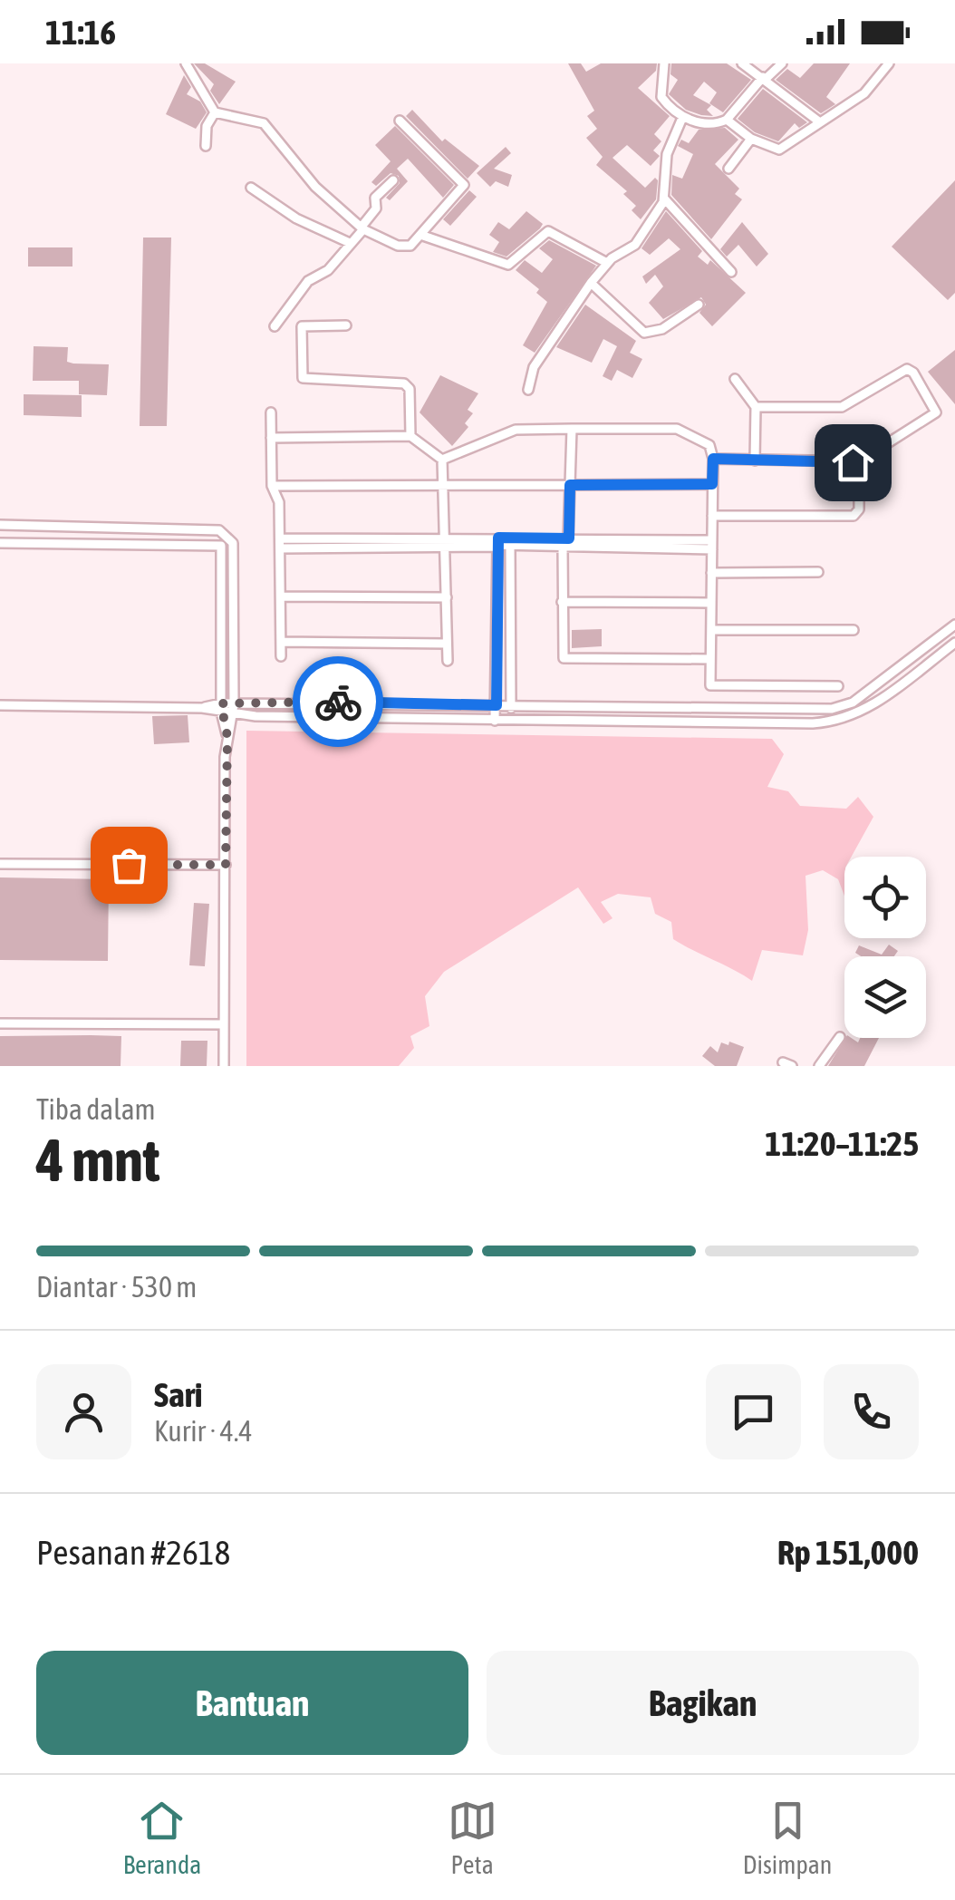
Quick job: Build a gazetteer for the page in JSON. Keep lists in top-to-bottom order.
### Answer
{
  "page": {
    "status": "11:16",
    "heading": ["4 mnt", "Tiba dalam", "11:20–11:25"],
    "panel": [
      "Sari",
      "Kurir · 4.4",
      "Pesanan #2618",
      "Rp 151,000"
    ],
    "bar": "Diantar · 530 m",
    "buttons": ["Bantuan", "Bagikan"],
    "tabs": ["Beranda", "Peta", "Disimpan"]
  }
}
